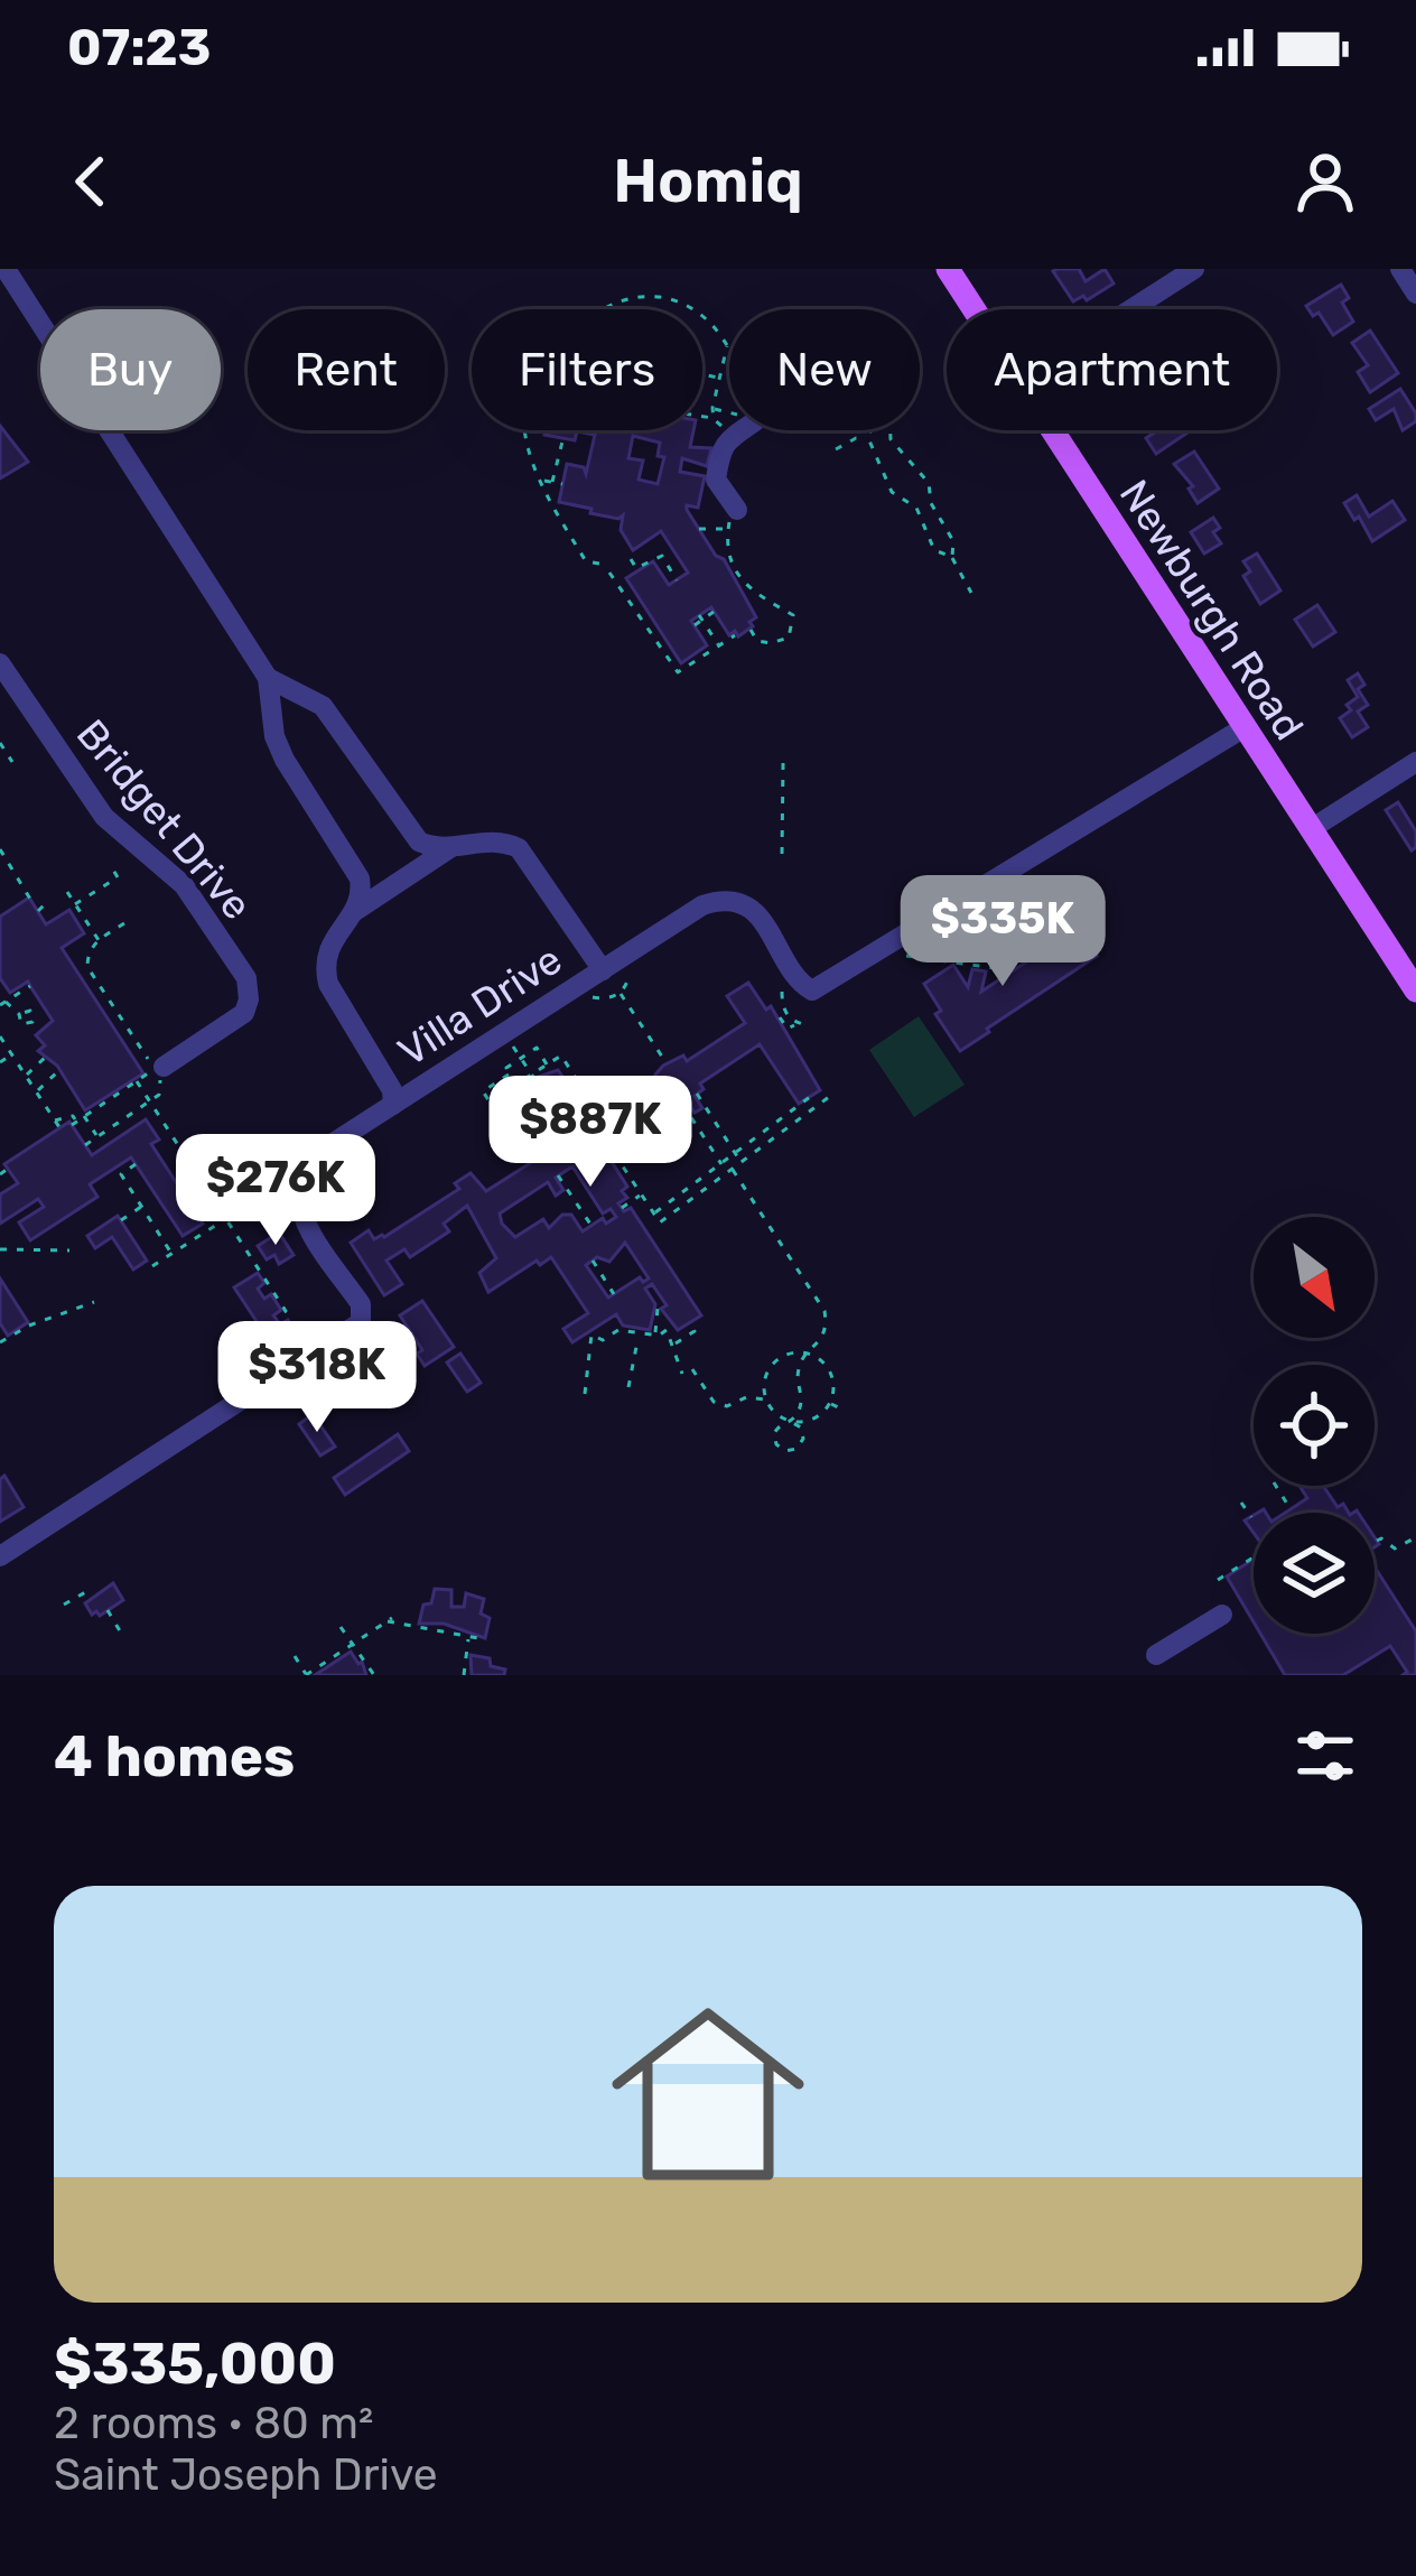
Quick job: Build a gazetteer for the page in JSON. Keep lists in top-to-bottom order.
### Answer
{
  "streets": {
    "main road": ["Newburgh Road"],
    "street": ["Bridget Drive", "Villa Drive"]
  },
  "north": "bottom right",
  "page": {
    "status": "07:23",
    "header": "Homiq",
    "chip": [
      "Buy",
      "Rent",
      "Filters",
      "New",
      "Apartment"
    ],
    "price": [
      "$335K",
      "$887K",
      "$276K",
      "$318K"
    ],
    "heading": "4 homes",
    "list": [
      {
        "name": "$335,000",
        "note": "2 rooms · 80 m² · Saint Joseph Drive"
      }
    ]
  }
}
